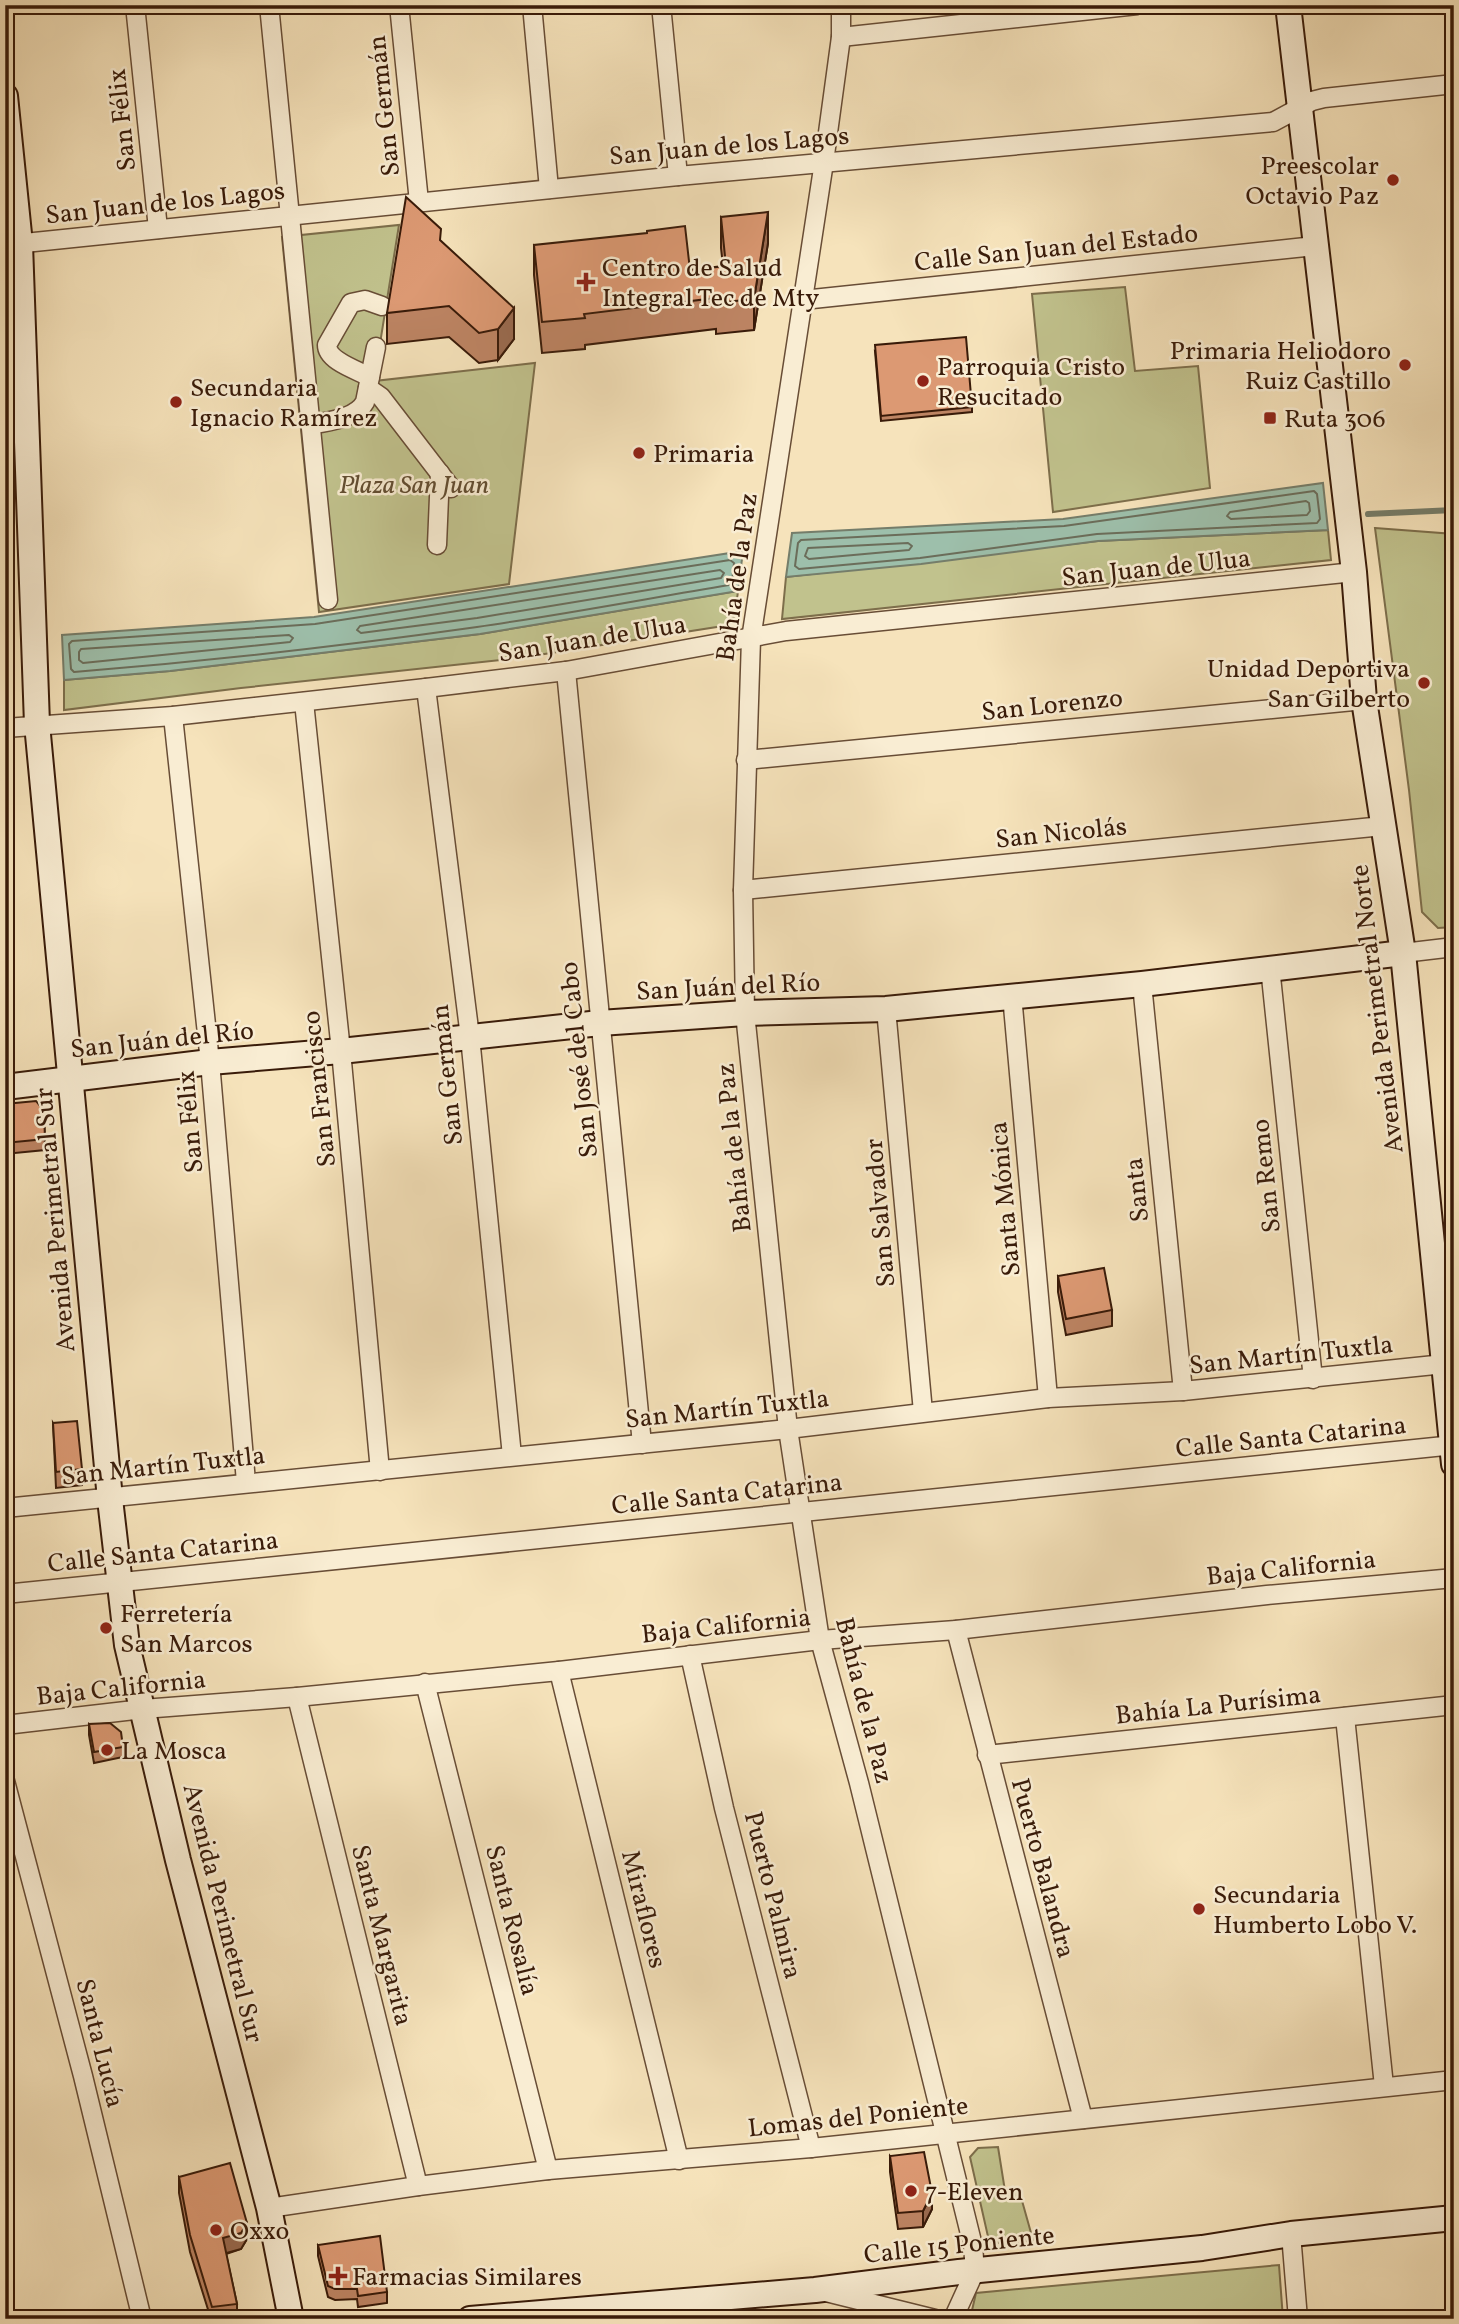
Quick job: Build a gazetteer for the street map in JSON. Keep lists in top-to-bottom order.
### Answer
{
  "streets": {
    "street": [
      "San Germán",
      "San Félix",
      "San Juan de los Lagos",
      "Calle San Juan del Estado",
      "San Juan de Ulua",
      "Bahía de la Paz",
      "San Lorenzo",
      "San Nicolás",
      "San Juán del Río",
      "Avenida Perimetral Norte",
      "San José del Cabo",
      "San Francisco",
      "San Remo",
      "Santa",
      "Santa Mónica",
      "San Salvador",
      "Avenida Perimetral Sur",
      "San Martín Tuxtla",
      "Calle Santa Catarina",
      "Baja California",
      "Bahía La Purísima",
      "Puerto Balandra",
      "Puerto Palmira",
      "Miraflores",
      "Santa Rosalía",
      "Santa Margarita",
      "Santa Lucía",
      "Lomas del Poniente",
      "Calle 15 Poniente"
    ]
  },
  "crossings": [
    ["San Germán", "San Juan de los Lagos"],
    ["San Germán", "San Juan de Ulua"],
    ["San Germán", "San Juán del Río"],
    ["San Germán", "San Martín Tuxtla"],
    ["San Félix", "San Juan de los Lagos"],
    ["San Félix", "San Juan de Ulua"],
    ["San Félix", "San Juán del Río"],
    ["San Félix", "San Martín Tuxtla"],
    ["San Juan de los Lagos", "Bahía de la Paz"],
    ["San Juan de los Lagos", "Avenida Perimetral Norte"],
    ["San Juan de los Lagos", "Avenida Perimetral Sur"],
    ["Calle San Juan del Estado", "Bahía de la Paz"],
    ["Calle San Juan del Estado", "Avenida Perimetral Norte"],
    ["San Juan de Ulua", "Bahía de la Paz"],
    ["San Juan de Ulua", "Avenida Perimetral Norte"],
    ["San Juan de Ulua", "San José del Cabo"],
    ["San Juan de Ulua", "San Francisco"],
    ["San Juan de Ulua", "Avenida Perimetral Sur"],
    ["Bahía de la Paz", "San Lorenzo"],
    ["Bahía de la Paz", "San Nicolás"],
    ["Bahía de la Paz", "San Juán del Río"],
    ["Bahía de la Paz", "San Martín Tuxtla"],
    ["Bahía de la Paz", "Calle Santa Catarina"],
    ["Bahía de la Paz", "Baja California"],
    ["Bahía de la Paz", "Lomas del Poniente"],
    ["Bahía de la Paz", "Calle 15 Poniente"],
    ["San Lorenzo", "Avenida Perimetral Norte"],
    ["San Nicolás", "Avenida Perimetral Norte"],
    ["San Juán del Río", "Avenida Perimetral Norte"],
    ["San Juán del Río", "San José del Cabo"],
    ["San Juán del Río", "San Francisco"],
    ["San Juán del Río", "San Remo"],
    ["San Juán del Río", "Santa"],
    ["San Juán del Río", "Santa Mónica"],
    ["San Juán del Río", "San Salvador"],
    ["San Juán del Río", "Avenida Perimetral Sur"],
    ["Avenida Perimetral Norte", "San Martín Tuxtla"],
    ["Avenida Perimetral Norte", "Calle Santa Catarina"],
    ["San José del Cabo", "San Martín Tuxtla"],
    ["San Francisco", "San Martín Tuxtla"],
    ["San Remo", "San Martín Tuxtla"],
    ["Santa", "San Martín Tuxtla"],
    ["Santa Mónica", "San Martín Tuxtla"],
    ["San Salvador", "San Martín Tuxtla"],
    ["Avenida Perimetral Sur", "San Martín Tuxtla"],
    ["Avenida Perimetral Sur", "Calle Santa Catarina"],
    ["Avenida Perimetral Sur", "Baja California"],
    ["Avenida Perimetral Sur", "Lomas del Poniente"],
    ["Baja California", "Puerto Balandra"],
    ["Baja California", "Puerto Palmira"],
    ["Baja California", "Miraflores"],
    ["Baja California", "Santa Rosalía"],
    ["Baja California", "Santa Margarita"],
    ["Bahía La Purísima", "Puerto Balandra"],
    ["Puerto Balandra", "Lomas del Poniente"],
    ["Puerto Palmira", "Lomas del Poniente"],
    ["Miraflores", "Lomas del Poniente"],
    ["Santa Rosalía", "Lomas del Poniente"],
    ["Santa Margarita", "Lomas del Poniente"]
  ],
  "parks": ["Plaza San Juan"],
  "places": {
    "other": [
      "Preescolar Octavio Paz",
      "Primaria Heliodoro Ruiz Castillo",
      "Parroquia Cristo Resucitado",
      "Secundaria Ignacio Ramírez",
      "Primaria",
      "Unidad Deportiva San Gilberto",
      "Ferretería San Marcos",
      "La Mosca",
      "Secundaria Humberto Lobo V.",
      "7-Eleven",
      "Oxxo"
    ],
    "health": ["Centro de Salud Integral Tec de Mty", "Farmacias Similares"],
    "transit": ["Ruta 306"]
  }
}
